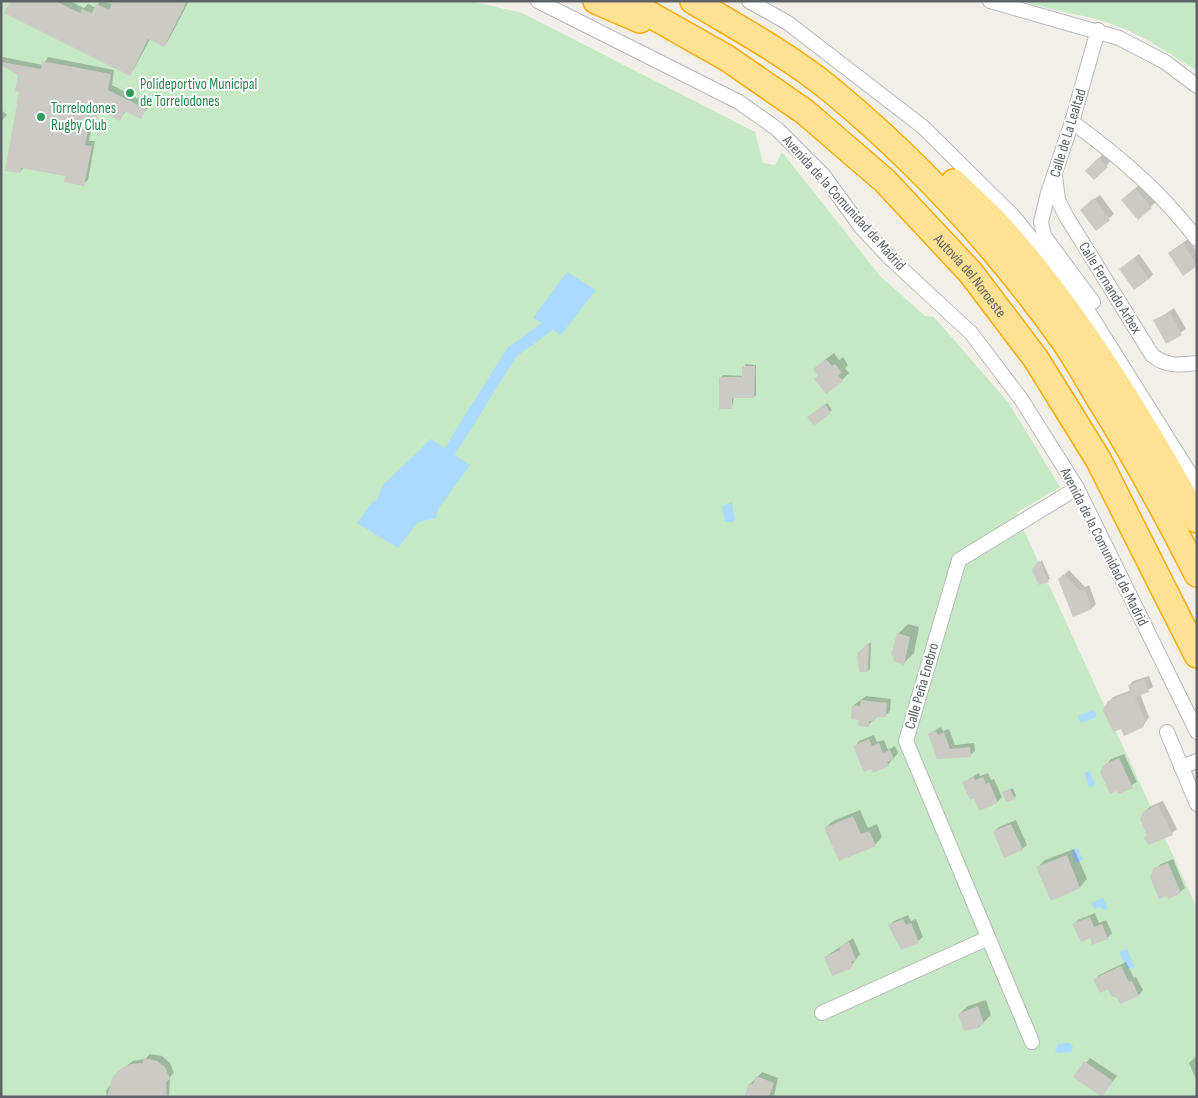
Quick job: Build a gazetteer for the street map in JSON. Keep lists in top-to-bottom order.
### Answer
{
  "streets": {
    "highway": ["Autovía del Noroeste"],
    "street": [
      "Calle de La Lealtad",
      "Avenida de la Comunidad de Madrid",
      "Calle Fernando Arbex",
      "Calle Peña Enebro"
    ]
  },
  "crossings": [
    ["Calle de La Lealtad", "Calle Fernando Arbex"],
    ["Avenida de la Comunidad de Madrid", "Calle Peña Enebro"]
  ],
  "places": ["Polideportivo Municipal de Torrelodones", "Torrelodones Rugby Club"]
}
